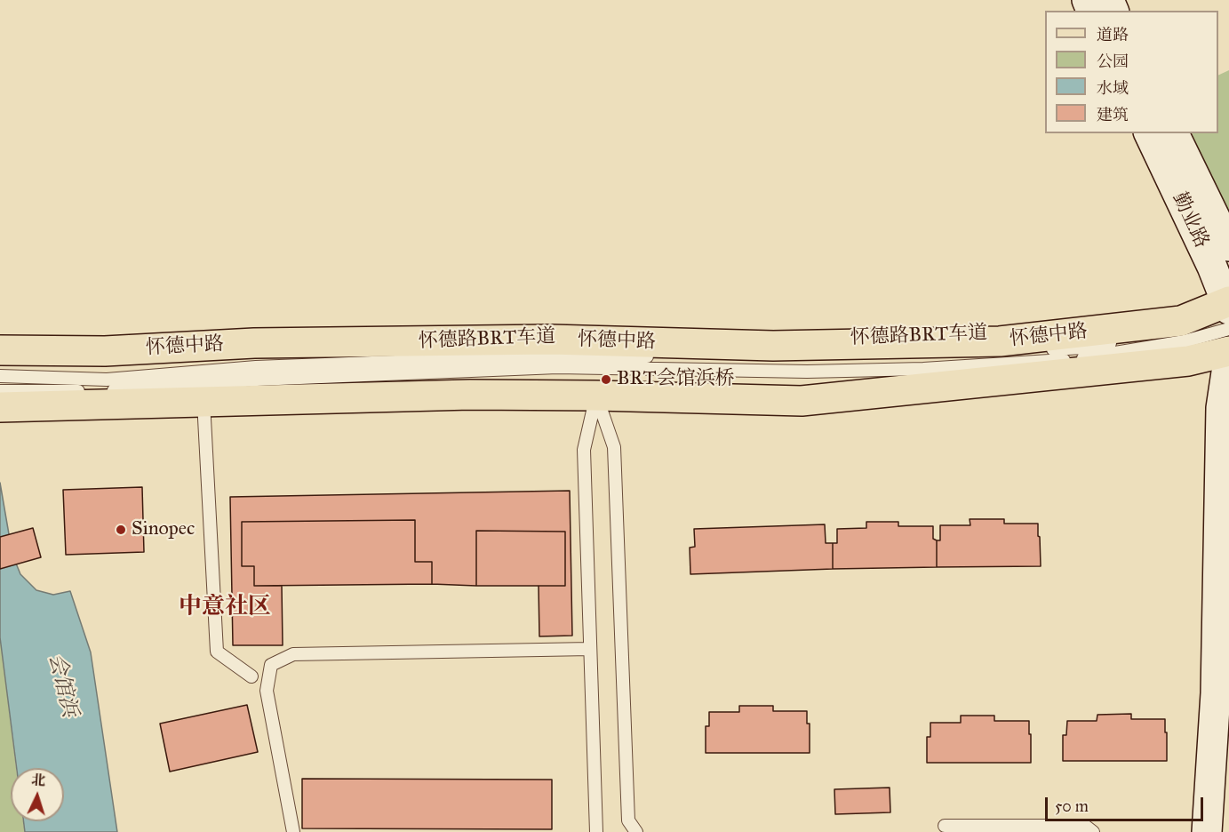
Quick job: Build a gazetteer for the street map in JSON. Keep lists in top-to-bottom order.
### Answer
{
  "streets": {
    "main road": ["怀德中路"],
    "street": ["勤业路"],
    "lane": ["怀德路BRT车道"]
  },
  "crossings": [
    ["勤业路", "怀德路BRT车道"],
    ["勤业路", "怀德中路"],
    ["怀德路BRT车道", "怀德中路"]
  ],
  "districts": ["中意社区"],
  "water": ["会馆浜"],
  "places": ["BRT会馆浜桥", "Sinopec"],
  "legend": [
    "道路",
    "公园",
    "水域",
    "建筑"
  ],
  "scale_bar": "50 m",
  "north": "top"
}
